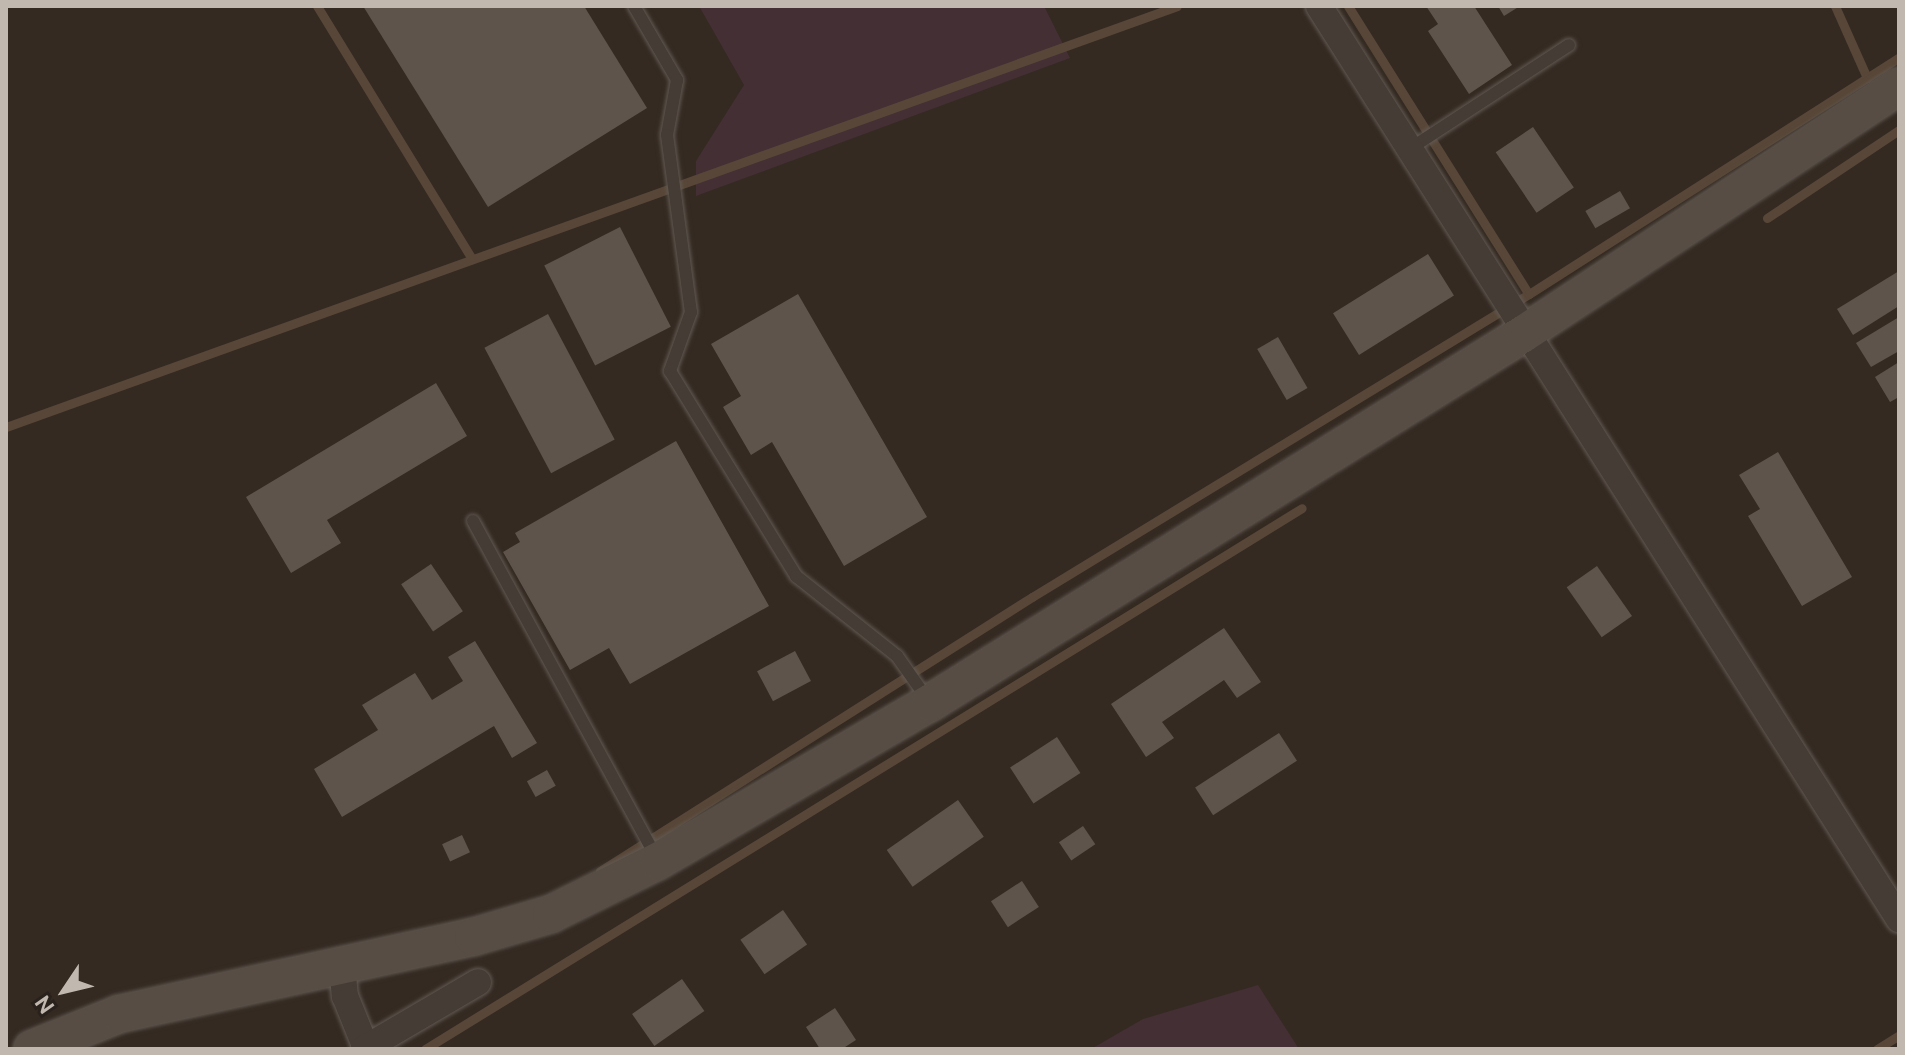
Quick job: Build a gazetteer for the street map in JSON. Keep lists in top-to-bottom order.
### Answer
{
  "north": "bottom left"
}
